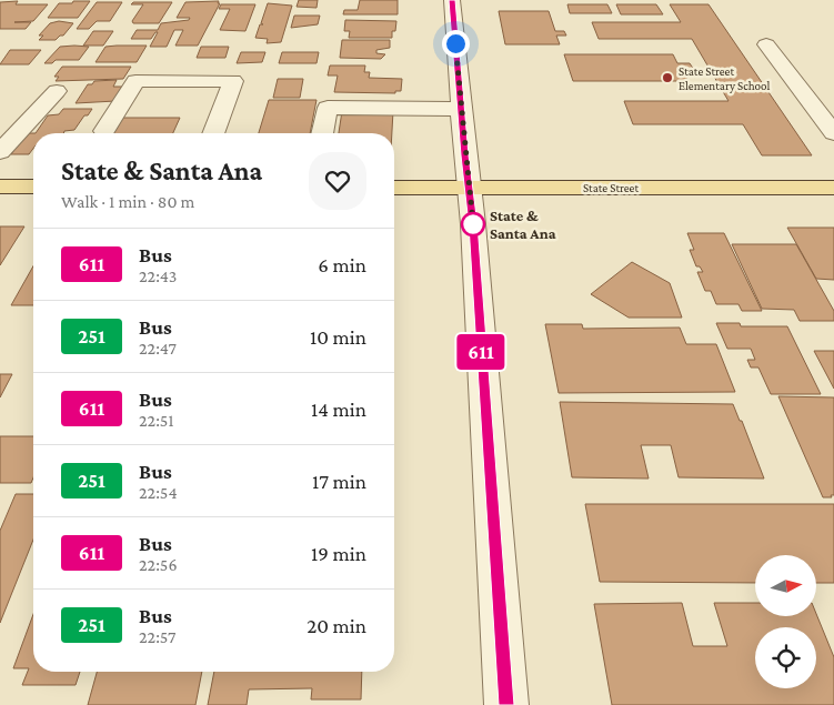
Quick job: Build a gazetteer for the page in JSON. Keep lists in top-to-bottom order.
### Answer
{
  "streets": {
    "main road": ["State Street"]
  },
  "places": ["State Street Elementary School", "State & Santa Ana"],
  "lines": ["bus line 611"],
  "north": "right",
  "page": {
    "on_map": "611",
    "heading": ["State & Santa Ana", "Walk · 1 min · 80 m"],
    "list": [
      {
        "mark": "611",
        "name": "Bus",
        "note": "22:43",
        "value": "6 min"
      },
      {
        "mark": "251",
        "name": "Bus",
        "note": "22:47",
        "value": "10 min"
      },
      {
        "mark": "611",
        "name": "Bus",
        "note": "22:51",
        "value": "14 min"
      },
      {
        "mark": "251",
        "name": "Bus",
        "note": "22:54",
        "value": "17 min"
      },
      {
        "mark": "611",
        "name": "Bus",
        "note": "22:56",
        "value": "19 min"
      },
      {
        "mark": "251",
        "name": "Bus",
        "note": "22:57",
        "value": "20 min"
      }
    ]
  }
}
